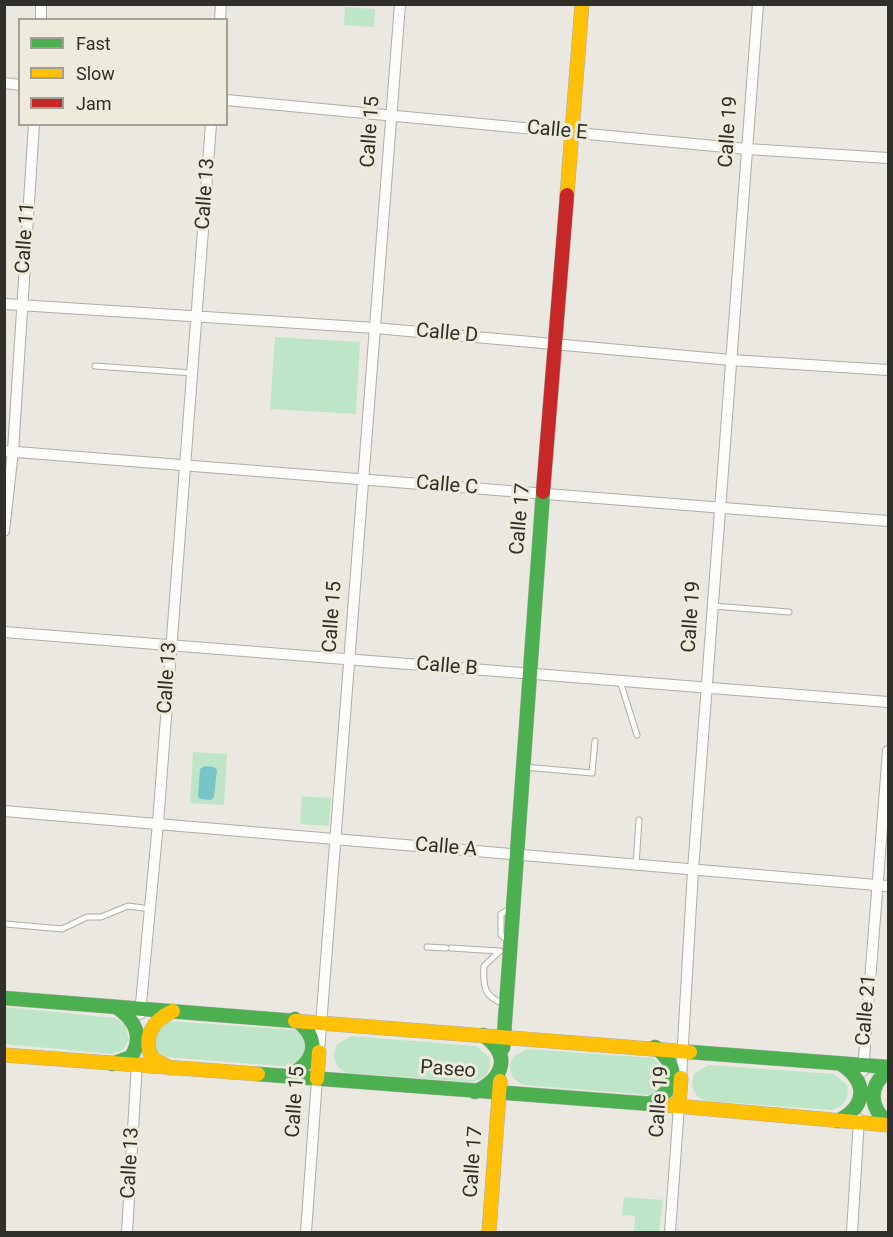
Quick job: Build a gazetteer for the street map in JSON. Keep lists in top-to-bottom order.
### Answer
{
  "streets": {
    "main road": [
      "Calle 15",
      "Calle 19",
      "Calle 17",
      "Paseo"
    ],
    "street": [
      "Calle E",
      "Calle 13",
      "Calle 11",
      "Calle D",
      "Calle C",
      "Calle B",
      "Calle A",
      "Calle 21"
    ]
  },
  "crossings": [
    ["Calle E", "Calle 15"],
    ["Calle E", "Calle 19"],
    ["Calle E", "Calle 17"],
    ["Calle 15", "Calle D"],
    ["Calle 15", "Calle C"],
    ["Calle 15", "Calle B"],
    ["Calle 15", "Calle A"],
    ["Calle 15", "Paseo"],
    ["Calle 19", "Calle D"],
    ["Calle 19", "Calle C"],
    ["Calle 19", "Calle B"],
    ["Calle 19", "Calle A"],
    ["Calle 19", "Paseo"],
    ["Calle 13", "Calle D"],
    ["Calle 13", "Calle C"],
    ["Calle 13", "Calle B"],
    ["Calle 13", "Calle A"],
    ["Calle 13", "Paseo"],
    ["Calle 11", "Calle D"],
    ["Calle 11", "Calle C"],
    ["Calle D", "Calle 17"],
    ["Calle C", "Calle 17"],
    ["Calle 17", "Calle B"],
    ["Calle 17", "Calle A"],
    ["Calle 17", "Paseo"],
    ["Calle A", "Calle 21"],
    ["Calle 21", "Paseo"]
  ],
  "legend": ["Fast", "Slow", "Jam"]
}
